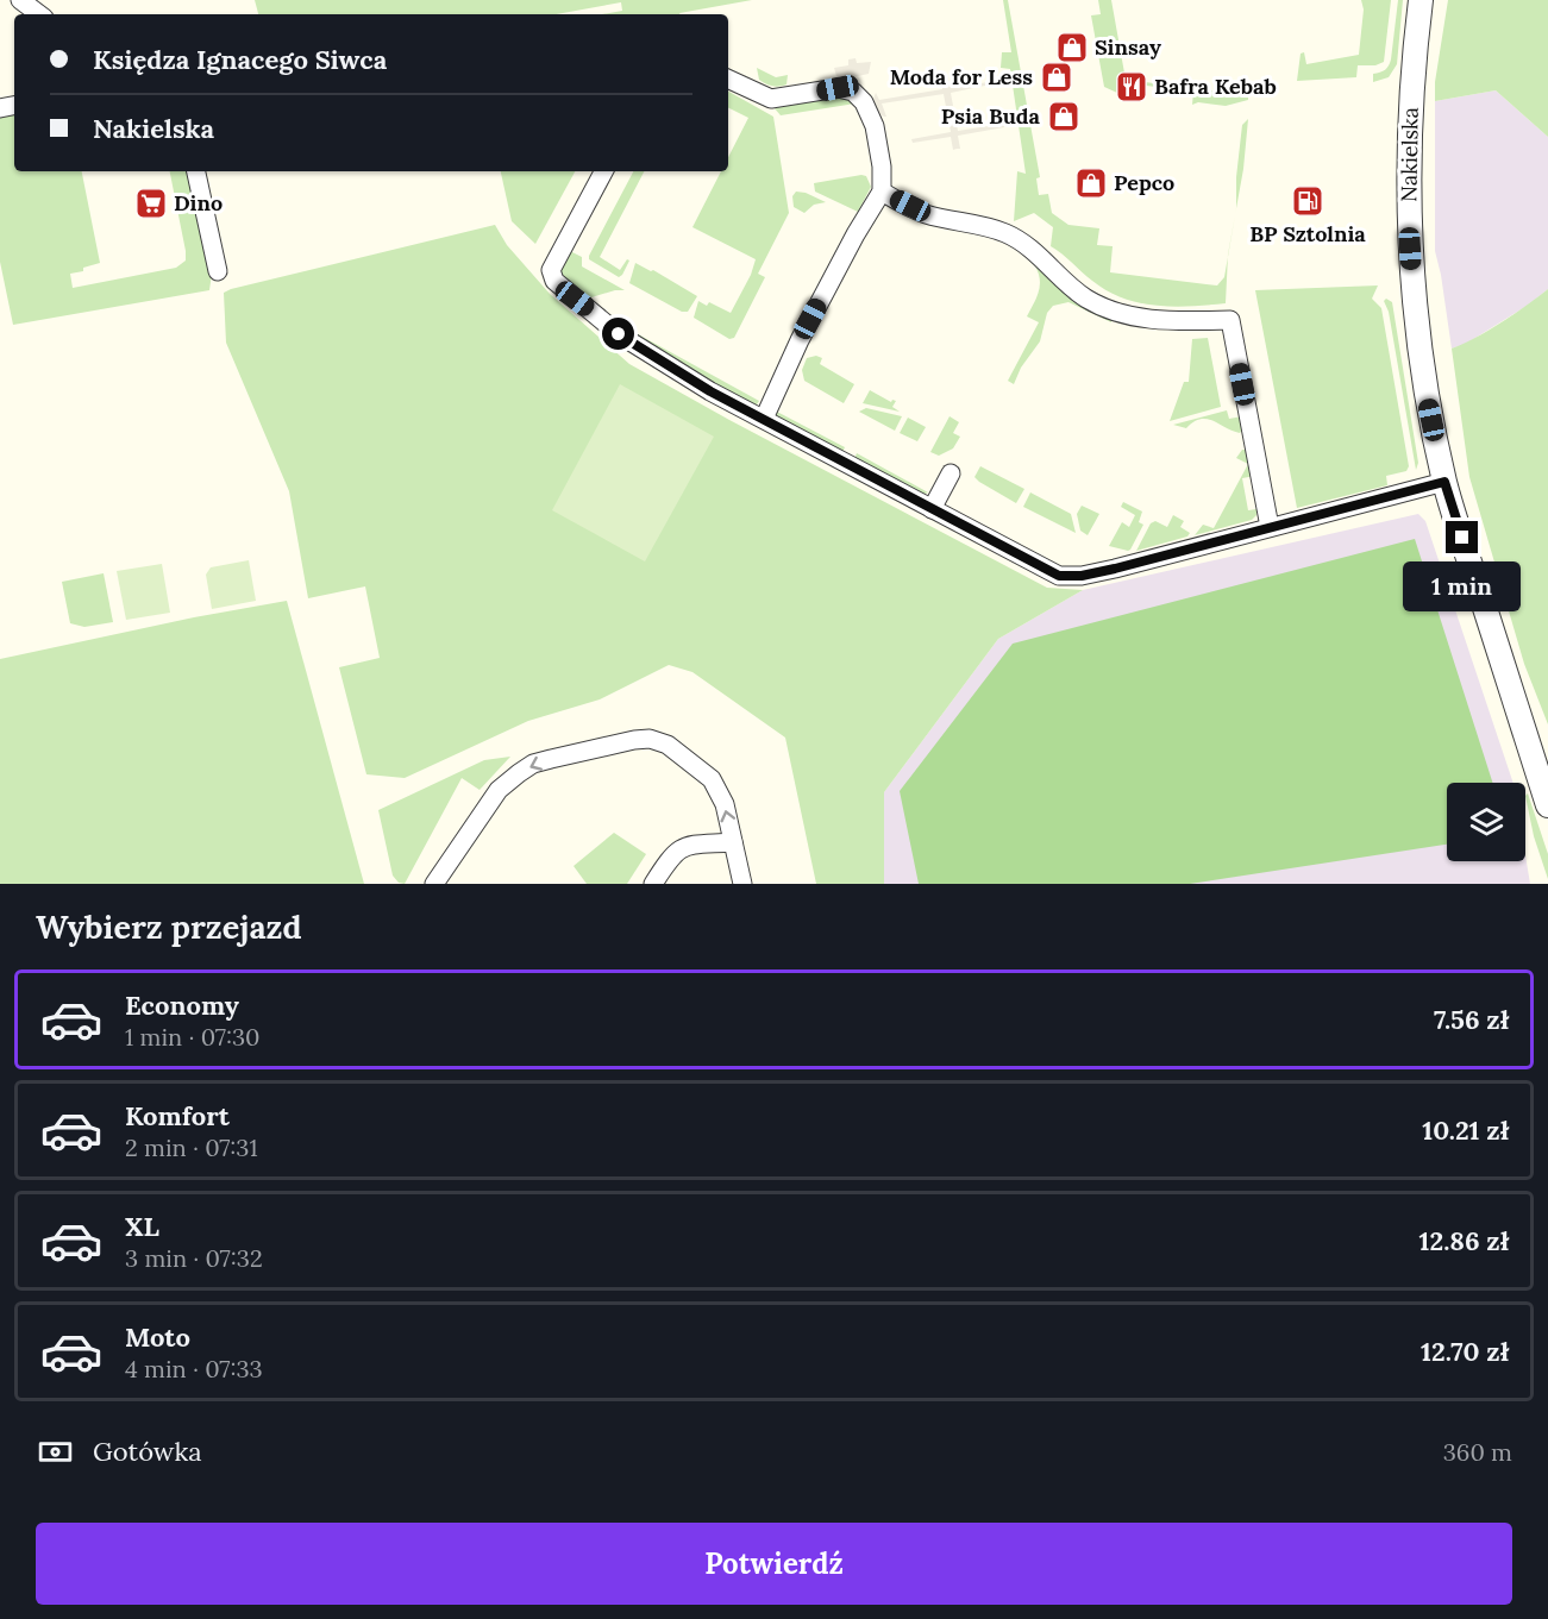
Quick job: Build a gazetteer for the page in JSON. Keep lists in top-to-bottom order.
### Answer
{
  "streets": {
    "street": ["Nakielska"]
  },
  "places": {
    "shop": [
      "Sinsay",
      "Moda for Less",
      "Psia Buda",
      "Pepco"
    ],
    "restaurant": ["Bafra Kebab"],
    "fuel station": ["BP Sztolnia"],
    "supermarket": ["Dino"]
  },
  "page": {
    "banner": ["Księdza Ignacego Siwca", "Nakielska"],
    "bubble": "1 min",
    "heading": "Wybierz przejazd",
    "list": [
      {
        "name": "Economy",
        "note": "1 min · 07:30",
        "value": "7.56 zł"
      },
      {
        "name": "Komfort",
        "note": "2 min · 07:31",
        "value": "10.21 zł"
      },
      {
        "name": "XL",
        "note": "3 min · 07:32",
        "value": "12.86 zł"
      },
      {
        "name": "Moto",
        "note": "4 min · 07:33",
        "value": "12.70 zł"
      }
    ],
    "pay": ["Gotówka", "360 m"],
    "buttons": "Potwierdź"
  }
}
